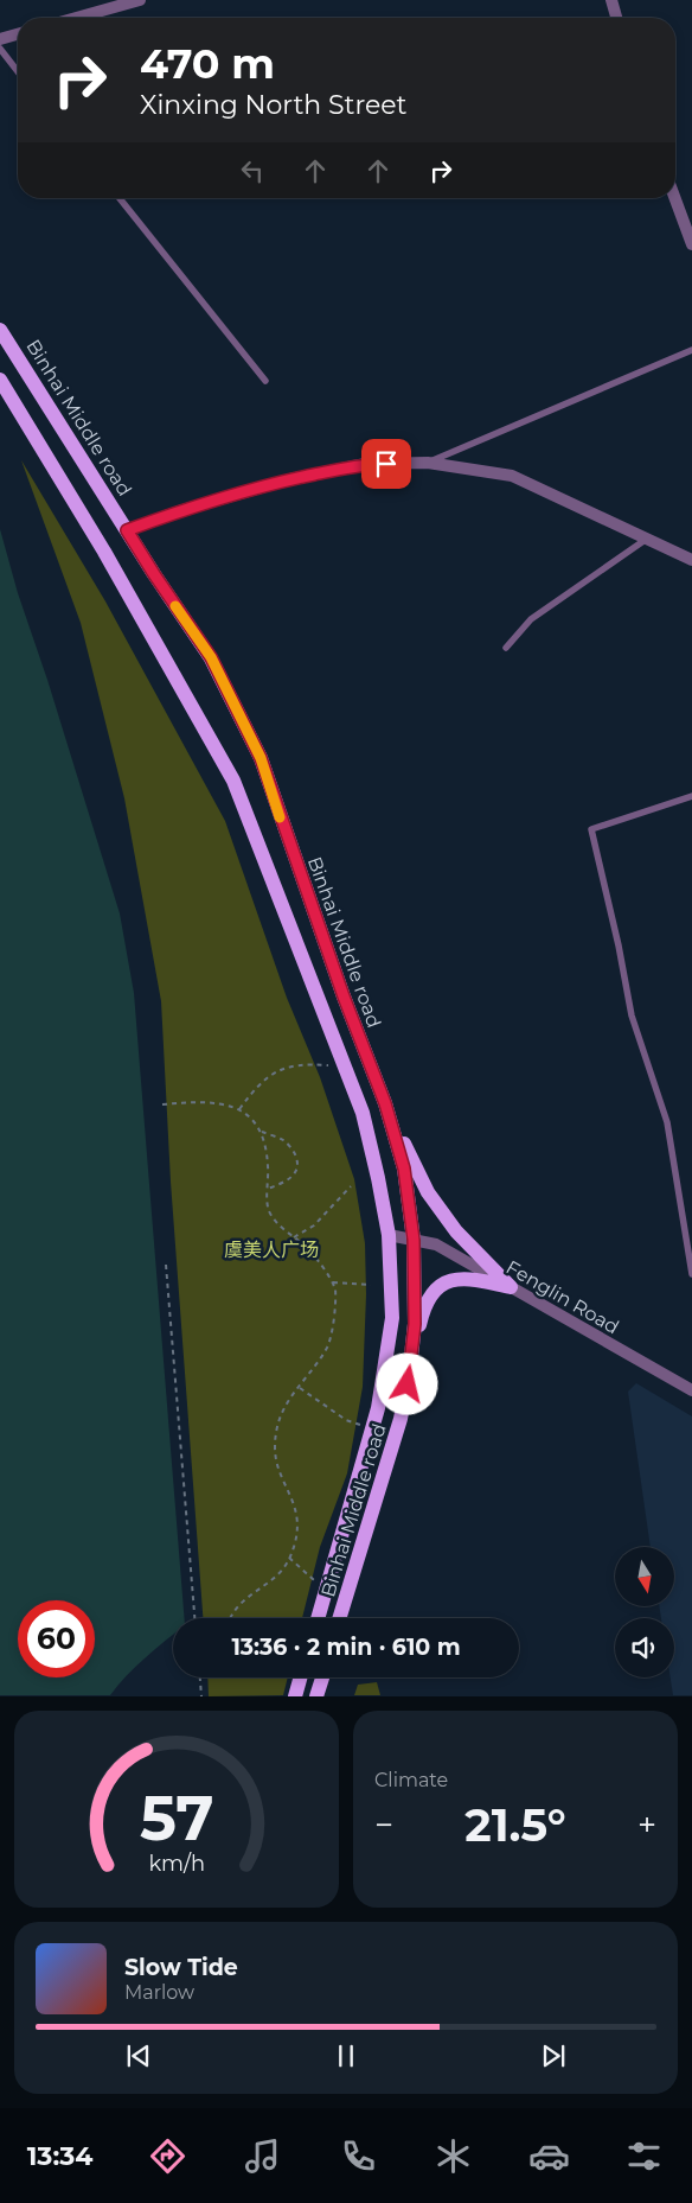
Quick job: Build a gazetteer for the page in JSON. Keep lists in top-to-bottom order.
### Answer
{
  "streets": {
    "main road": ["Binhai Middle road"],
    "street": ["Fenglin Road"]
  },
  "crossings": [
    ["Binhai Middle road", "Fenglin Road"]
  ],
  "parks": ["虞美人广场"],
  "north": "bottom",
  "page": {
    "turn": ["470 m", "Xinxing North Street"],
    "limit": "60",
    "trip": "13:36 · 2 min · 610 m",
    "tile": "Climate",
    "heat": ["−", "21.5°", "+"],
    "song": ["Slow Tide", "Marlow"],
    "tabs": "13:34",
    "gauge": ["57", "km/h"]
  }
}
